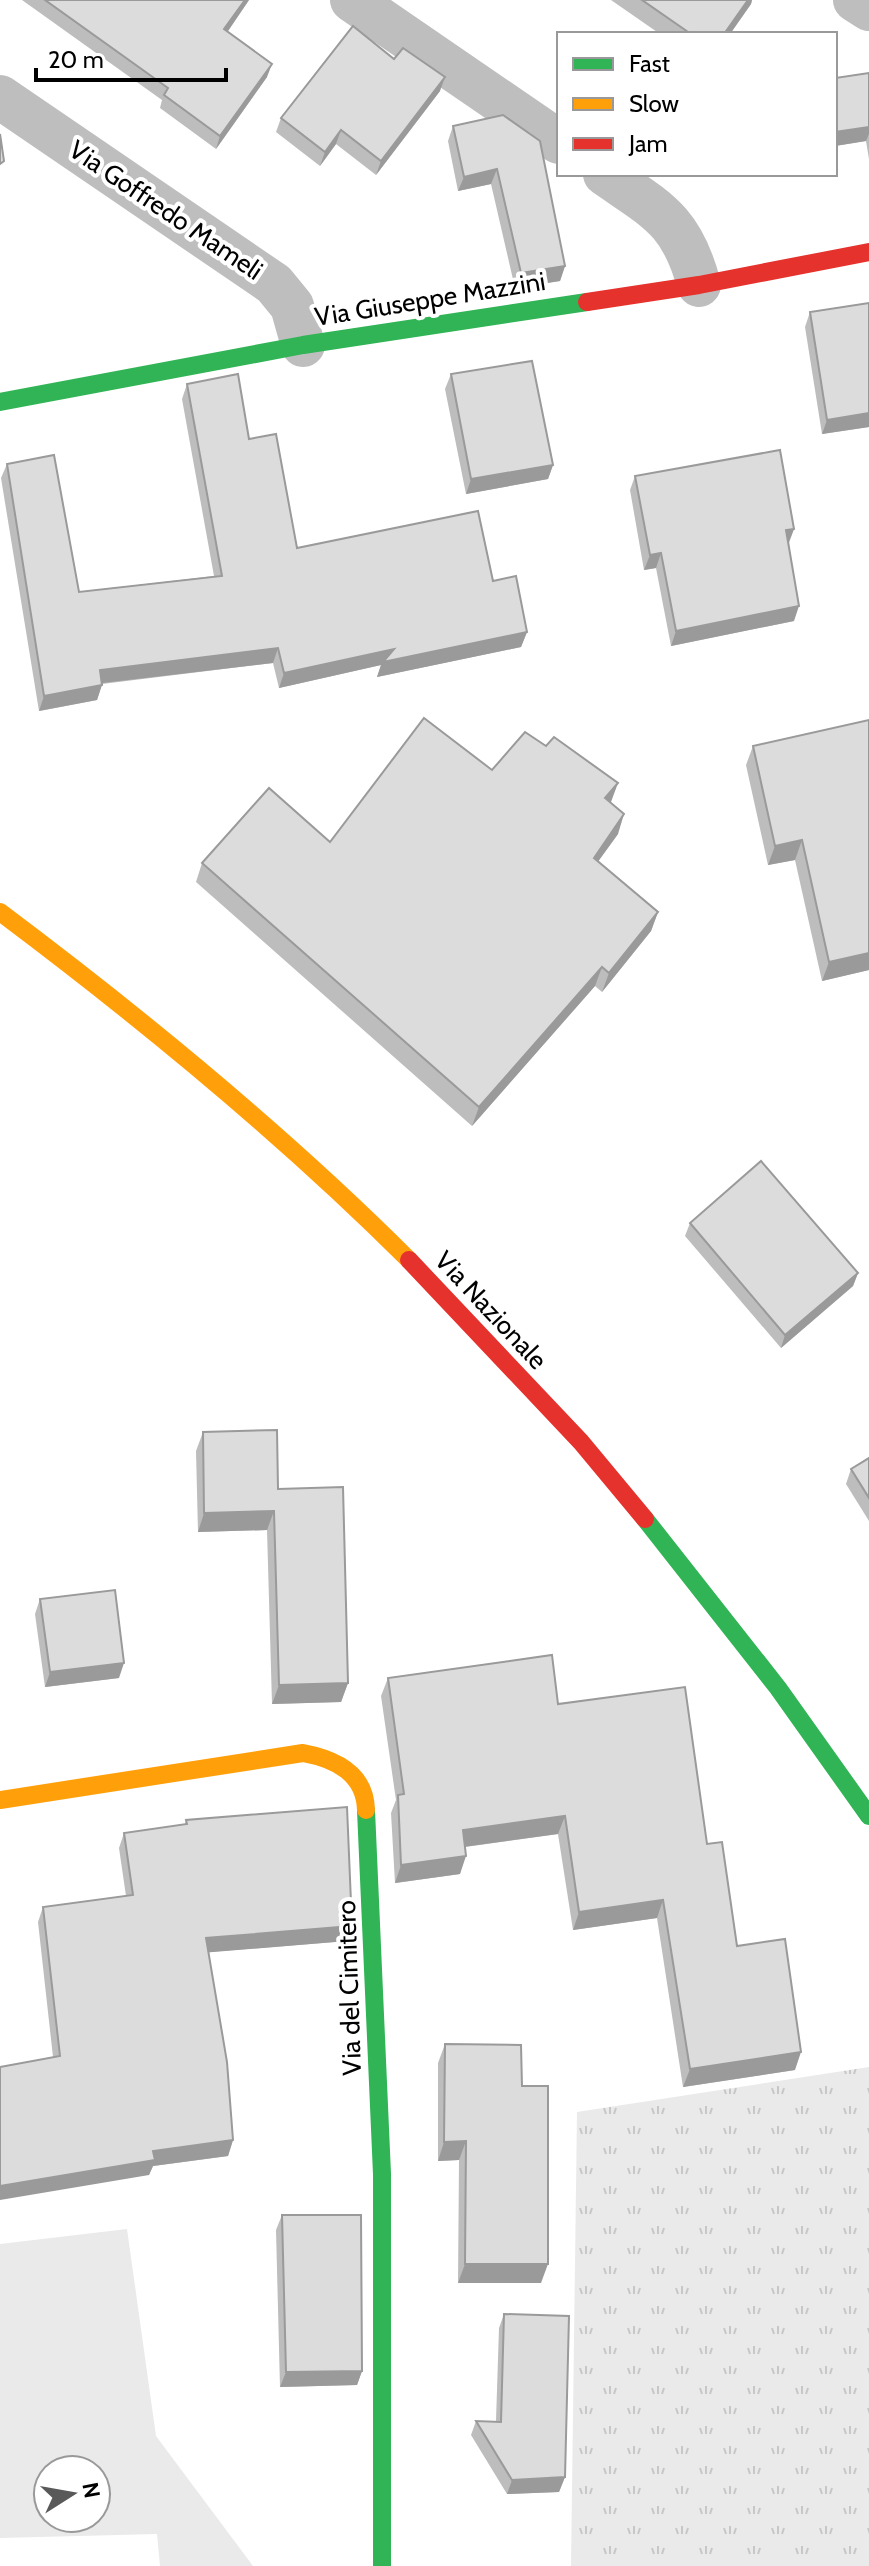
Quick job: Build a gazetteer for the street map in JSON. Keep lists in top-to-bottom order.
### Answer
{
  "streets": {
    "street": [
      "Via Goffredo Mameli",
      "Via Giuseppe Mazzini",
      "Via Nazionale",
      "Via del Cimitero"
    ]
  },
  "crossings": [
    ["Via Goffredo Mameli", "Via Giuseppe Mazzini"]
  ],
  "legend": ["Fast", "Slow", "Jam"],
  "scale_bar": "20 m",
  "north": "right"
}
